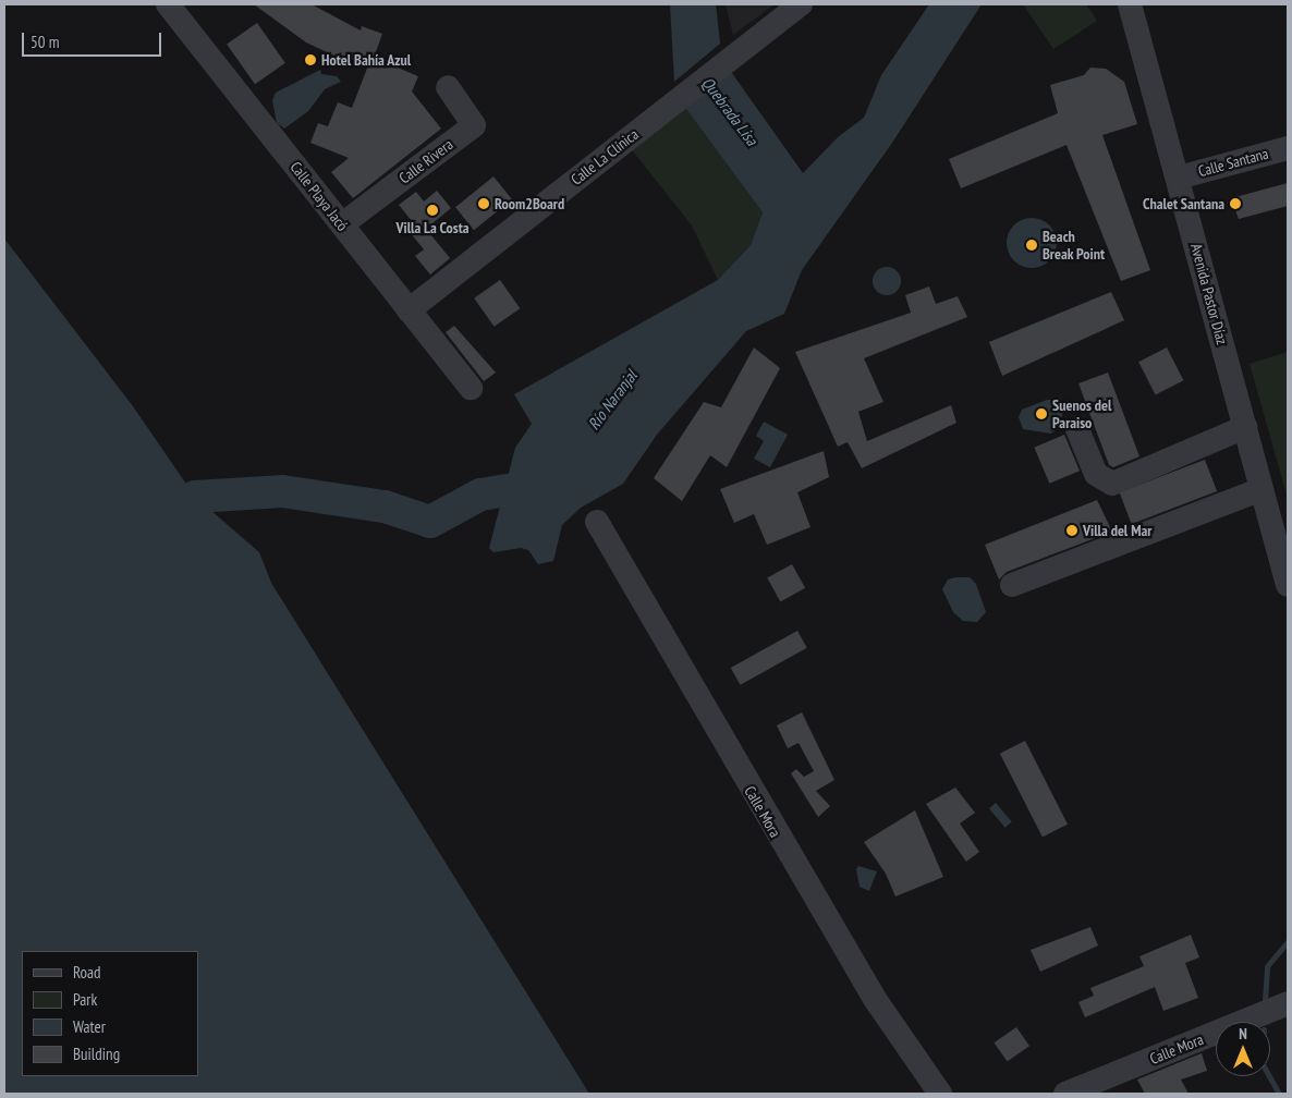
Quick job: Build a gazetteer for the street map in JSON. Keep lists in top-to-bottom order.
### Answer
{
  "streets": {
    "street": [
      "Calle La Clínica",
      "Calle Rivera",
      "Calle Santana",
      "Calle Playa Jacó",
      "Avenida Pastor Díaz",
      "Calle Mora"
    ]
  },
  "crossings": [
    ["Calle La Clínica", "Calle Playa Jacó"],
    ["Calle Rivera", "Calle Playa Jacó"],
    ["Calle Santana", "Avenida Pastor Díaz"]
  ],
  "water": ["Quebrada Lisa", "Río Naranjal"],
  "places": [
    "Hotel Bahía Azul",
    "Room2Board",
    "Chalet Santana",
    "Villa La Costa",
    "Beach Break Point",
    "Suenos del Paraiso",
    "Villa del Mar"
  ],
  "legend": [
    "Road",
    "Park",
    "Water",
    "Building"
  ],
  "scale_bar": "50 m",
  "north": "top"
}
